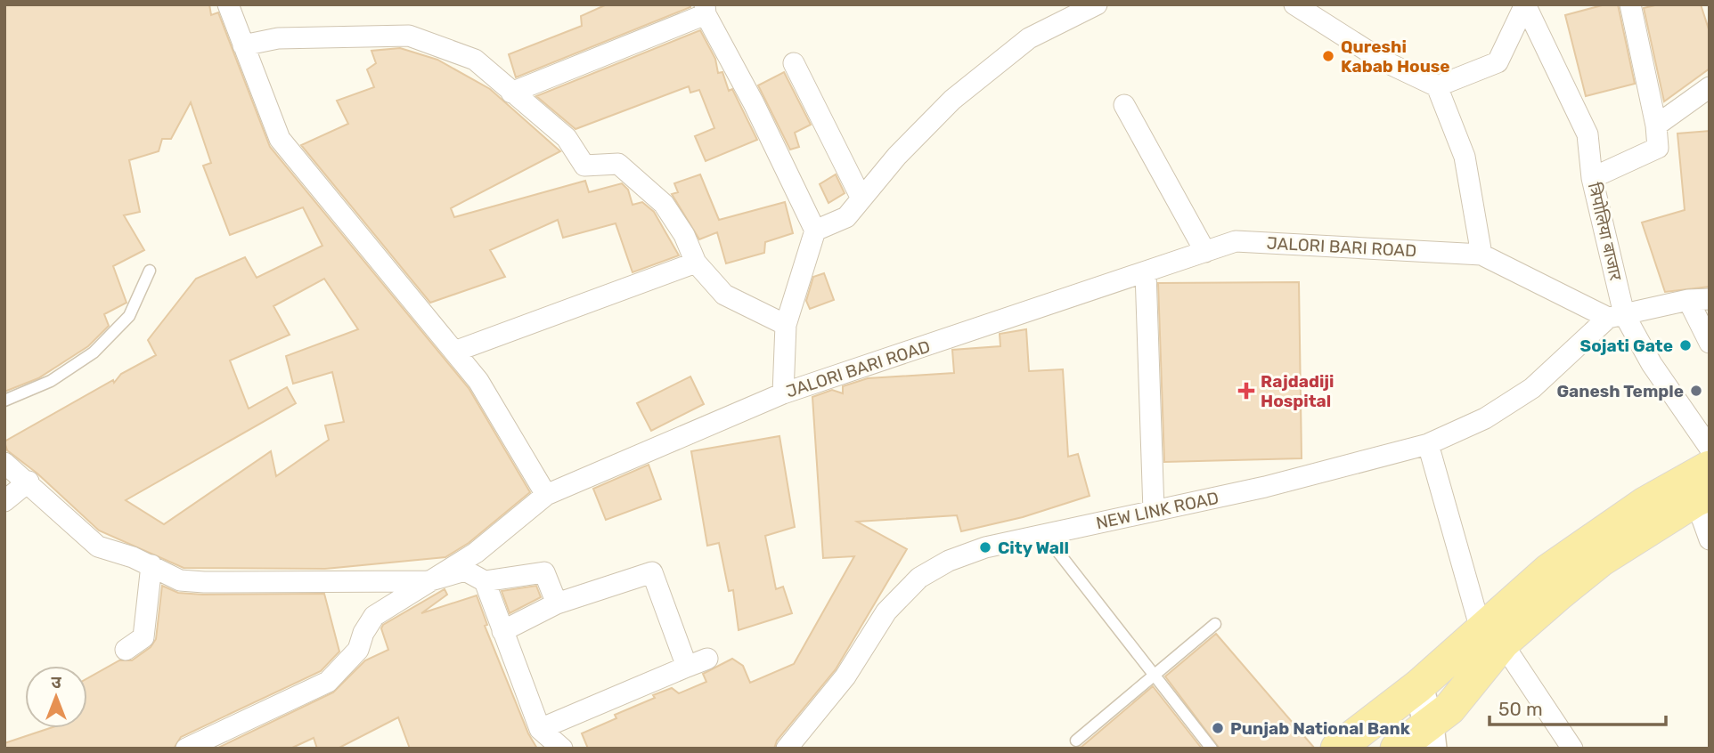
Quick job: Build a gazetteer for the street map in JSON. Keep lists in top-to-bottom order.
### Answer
{
  "streets": {
    "street": ["त्रिपोलिया बाजार", "JALORI BARI ROAD", "NEW LINK ROAD"]
  },
  "crossings": [
    ["त्रिपोलिया बाजार", "JALORI BARI ROAD"],
    ["त्रिपोलिया बाजार", "NEW LINK ROAD"],
    ["JALORI BARI ROAD", "NEW LINK ROAD"]
  ],
  "places": {
    "other": [
      "Qureshi Kabab House",
      "Sojati Gate",
      "Ganesh Temple",
      "City Wall",
      "Punjab National Bank"
    ],
    "health": ["Rajdadiji Hospital"]
  },
  "scale_bar": "50 m",
  "north": "top"
}
